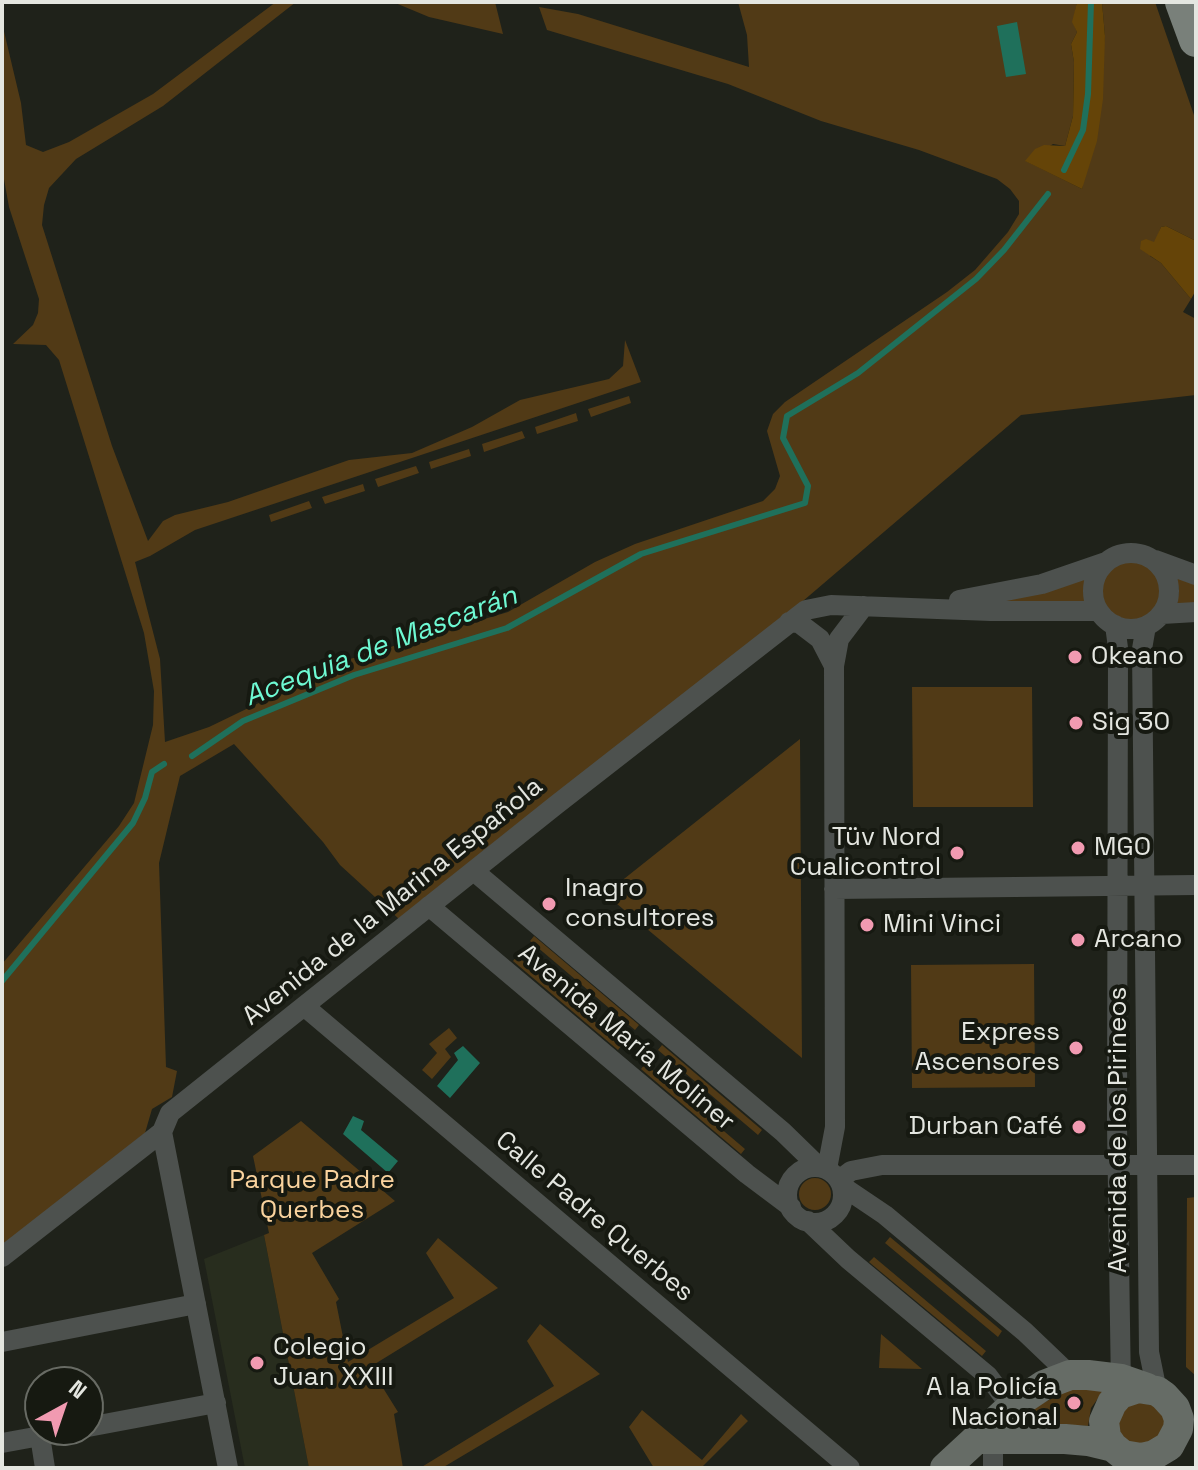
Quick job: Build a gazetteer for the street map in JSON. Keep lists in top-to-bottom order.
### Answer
{
  "streets": {
    "street": [
      "Avenida de la Marina Española",
      "Avenida María Moliner",
      "Avenida de los Pirineos",
      "Calle Padre Querbes"
    ]
  },
  "crossings": [
    ["Avenida de la Marina Española", "Avenida María Moliner"],
    ["Avenida de la Marina Española", "Calle Padre Querbes"]
  ],
  "water": ["Acequia de Mascarán"],
  "parks": ["Parque Padre Querbes"],
  "places": [
    "Okeano",
    "Sig 30",
    "MGO",
    "Tüv Nord Cualicontrol",
    "Inagro consultores",
    "Mini Vinci",
    "Arcano",
    "Express Ascensores",
    "Durban Café",
    "Colegio Juan XXIII",
    "A la Policía Nacional"
  ],
  "north": "top right"
}
